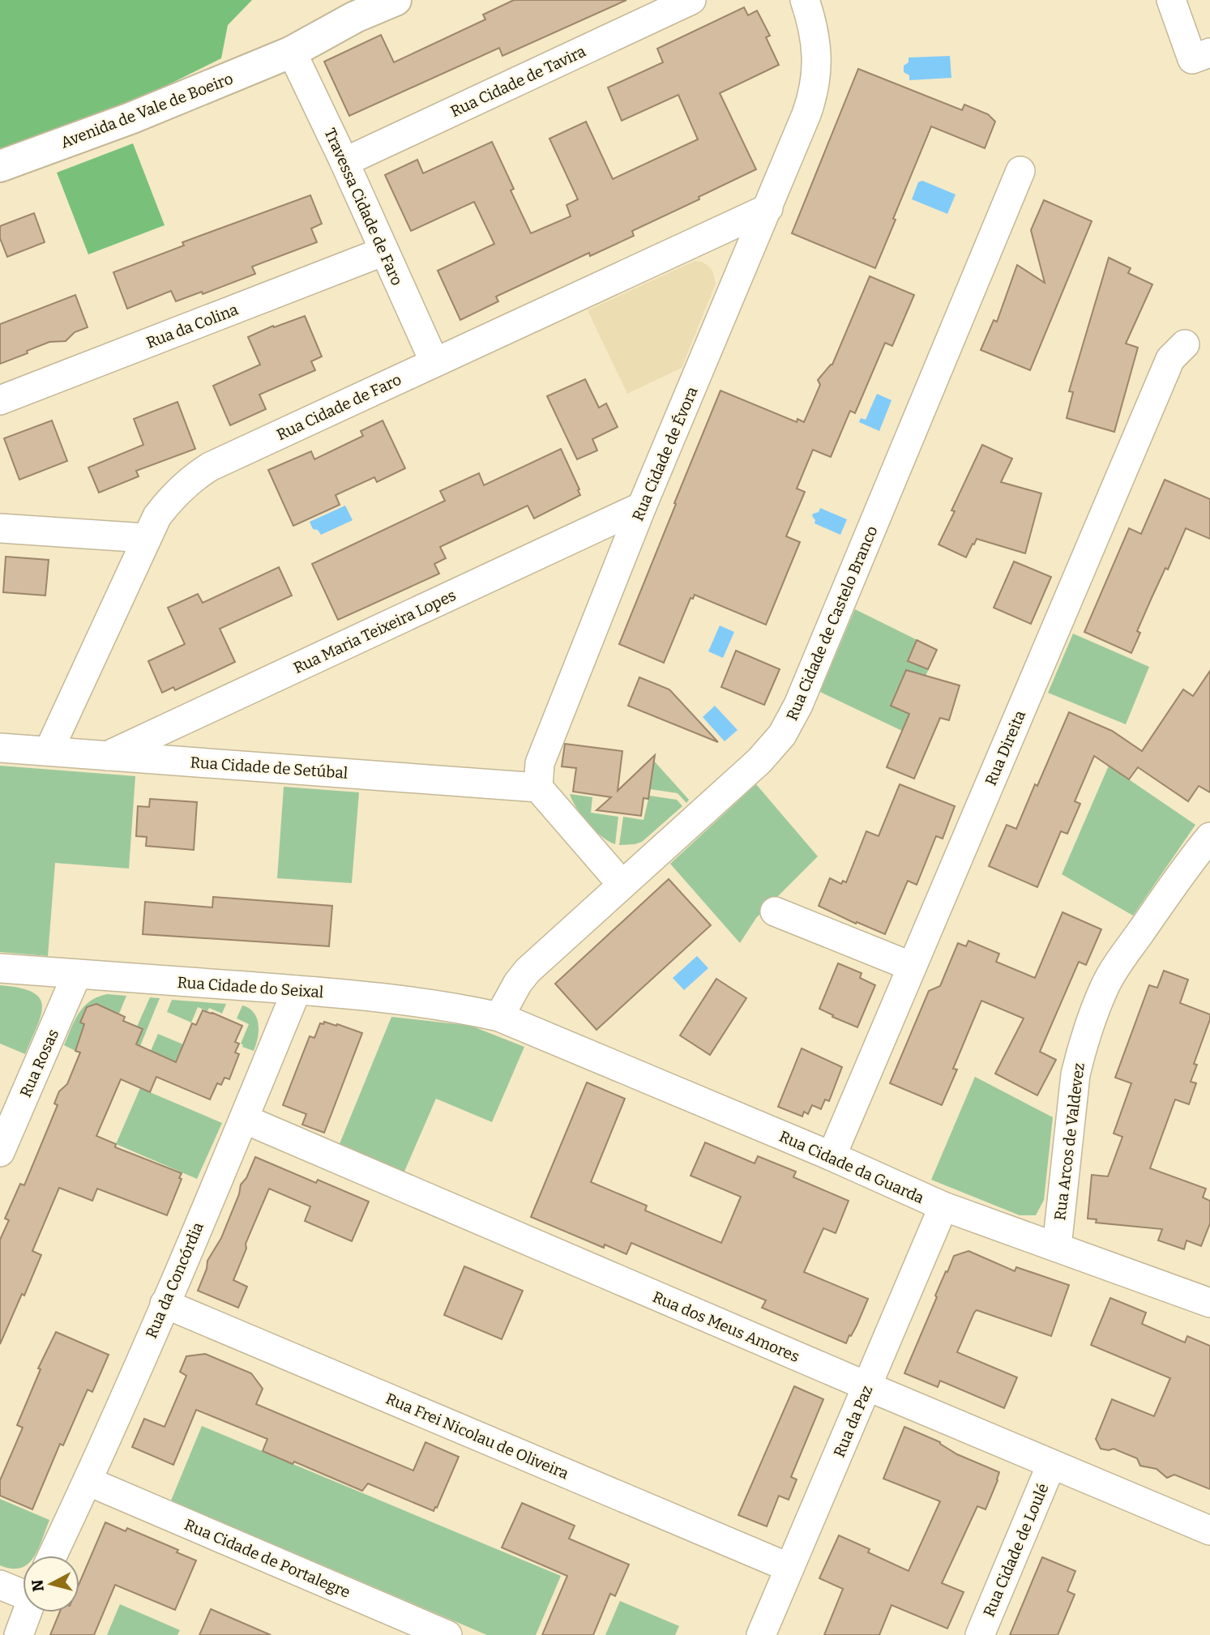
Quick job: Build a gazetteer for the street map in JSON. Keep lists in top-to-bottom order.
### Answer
{
  "streets": {
    "street": [
      "Rua Cidade de Tavira",
      "Avenida de Vale de Boeiro",
      "Travessa Cidade de Faro",
      "Rua da Colina",
      "Rua Cidade de Faro",
      "Rua Cidade de Évora",
      "Rua Cidade de Castelo Branco",
      "Rua Maria Teixeira Lopes",
      "Rua Direita",
      "Rua Cidade de Setúbal",
      "Rua Cidade do Seixal",
      "Rua Rosas",
      "Rua Arcos de Valdevez",
      "Rua Cidade da Guarda",
      "Rua da Concórdia",
      "Rua dos Meus Amores",
      "Rua da Paz",
      "Rua Frei Nicolau de Oliveira",
      "Rua Cidade de Loulé",
      "Rua Cidade de Portalegre"
    ]
  },
  "crossings": [
    ["Rua Cidade de Tavira", "Travessa Cidade de Faro"],
    ["Avenida de Vale de Boeiro", "Travessa Cidade de Faro"],
    ["Travessa Cidade de Faro", "Rua da Colina"],
    ["Travessa Cidade de Faro", "Rua Cidade de Faro"],
    ["Rua Cidade de Faro", "Rua Cidade de Évora"],
    ["Rua Cidade de Faro", "Rua Cidade de Setúbal"],
    ["Rua Cidade de Évora", "Rua Maria Teixeira Lopes"],
    ["Rua Cidade de Évora", "Rua Cidade de Setúbal"],
    ["Rua Cidade de Castelo Branco", "Rua Cidade do Seixal"],
    ["Rua Cidade de Castelo Branco", "Rua Cidade da Guarda"],
    ["Rua Maria Teixeira Lopes", "Rua Cidade de Setúbal"],
    ["Rua Direita", "Rua Cidade da Guarda"],
    ["Rua Cidade do Seixal", "Rua Rosas"],
    ["Rua Cidade do Seixal", "Rua Cidade da Guarda"],
    ["Rua Cidade do Seixal", "Rua da Concórdia"],
    ["Rua Arcos de Valdevez", "Rua Cidade da Guarda"],
    ["Rua Cidade da Guarda", "Rua da Paz"],
    ["Rua da Concórdia", "Rua dos Meus Amores"],
    ["Rua da Concórdia", "Rua Frei Nicolau de Oliveira"],
    ["Rua da Concórdia", "Rua Cidade de Portalegre"],
    ["Rua dos Meus Amores", "Rua da Paz"],
    ["Rua dos Meus Amores", "Rua Cidade de Loulé"],
    ["Rua da Paz", "Rua Frei Nicolau de Oliveira"]
  ],
  "north": "left"
}
